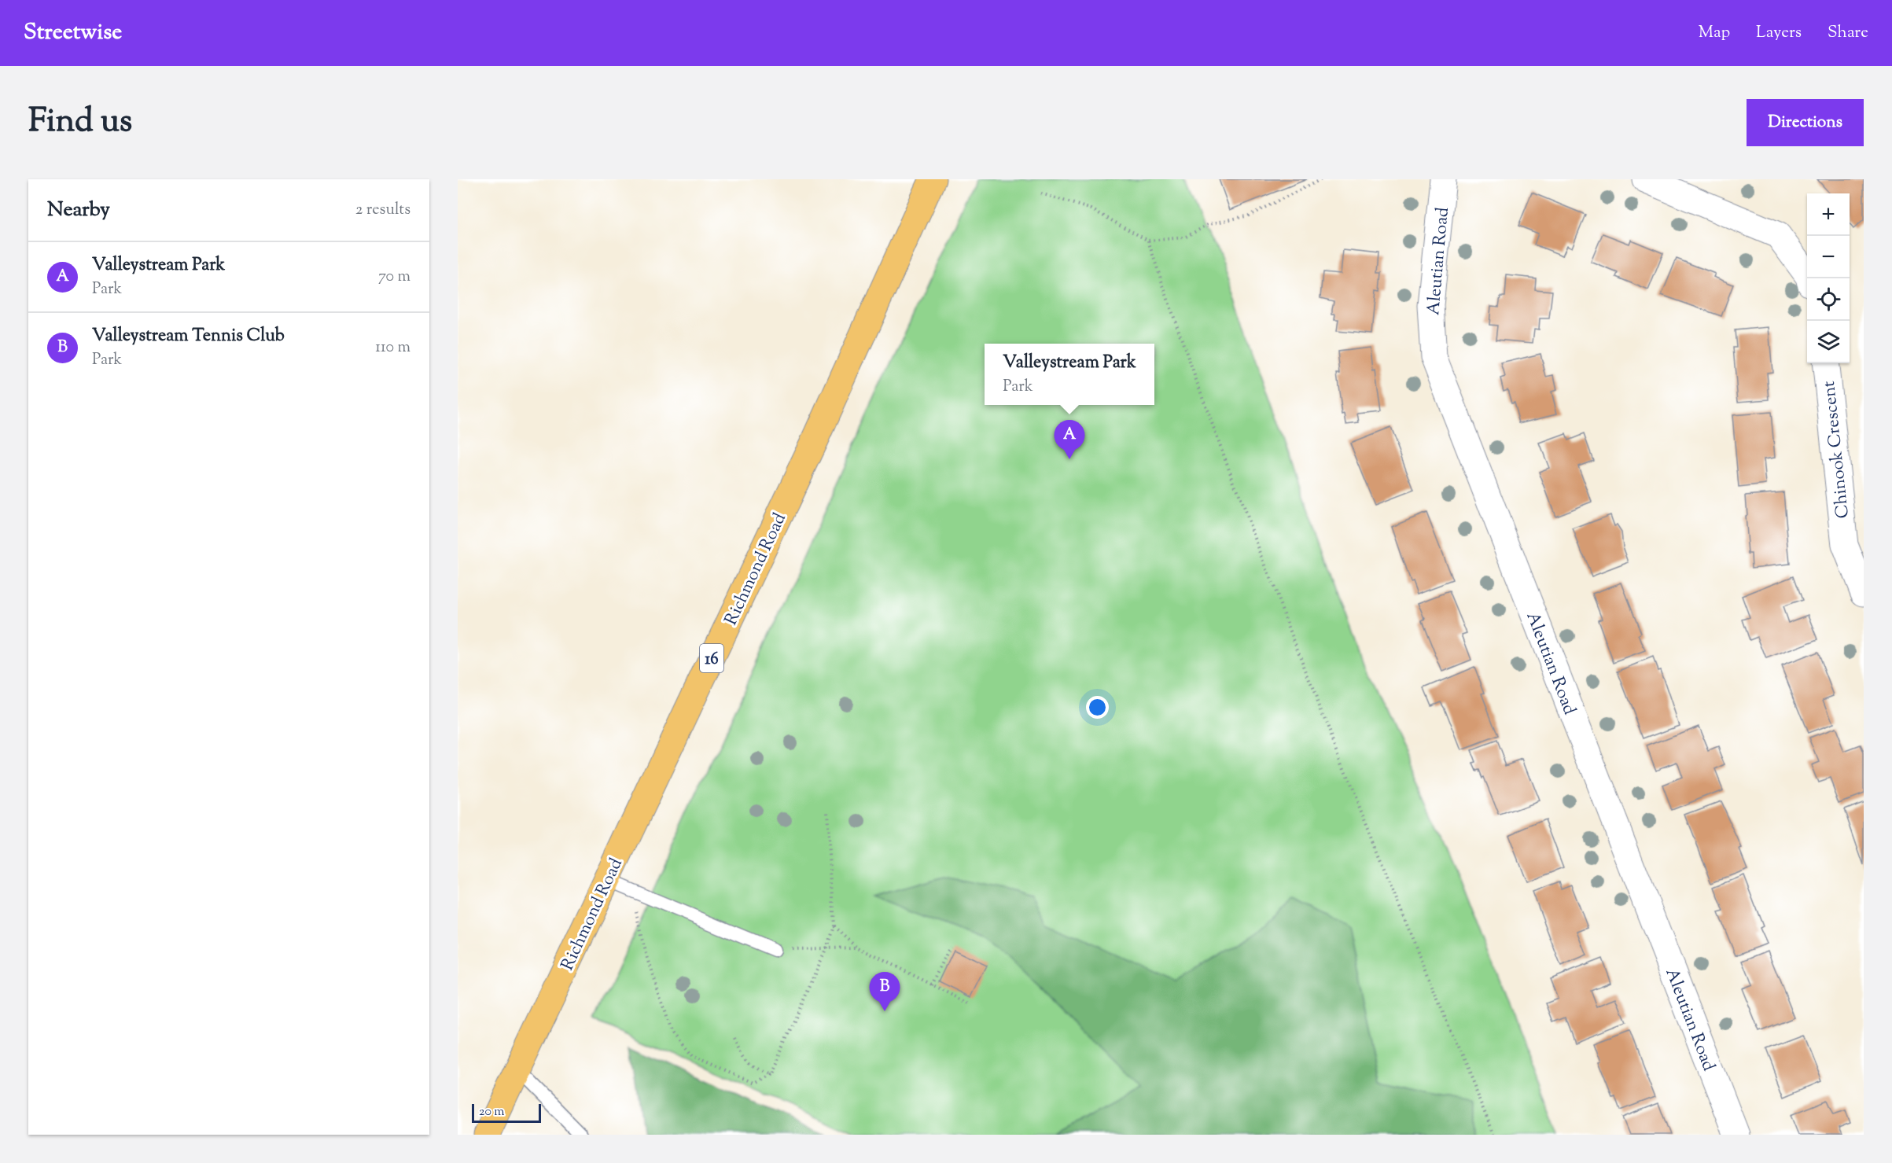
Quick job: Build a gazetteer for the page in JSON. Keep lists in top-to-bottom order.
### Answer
{
  "streets": {
    "main road": ["Richmond Road", "16"],
    "street": ["Aleutian Road", "Chinook Crescent"]
  },
  "scale_bar": "20 m",
  "page": {
    "header": "Streetwise",
    "nav": ["Map", "Layers", "Share"],
    "title": "Find us",
    "buttons": "Directions",
    "heading": ["Nearby", "2 results"],
    "map_buttons": ["+", "−"],
    "list": [
      {
        "mark": "A",
        "name": "Valleystream Park",
        "note": "Park",
        "value": "70 m"
      },
      {
        "mark": "B",
        "name": "Valleystream Tennis Club",
        "note": "Park",
        "value": "110 m"
      }
    ],
    "popup": ["Valleystream Park", "Park"],
    "pins": ["A", "B"],
    "scale": "20 m"
  }
}
